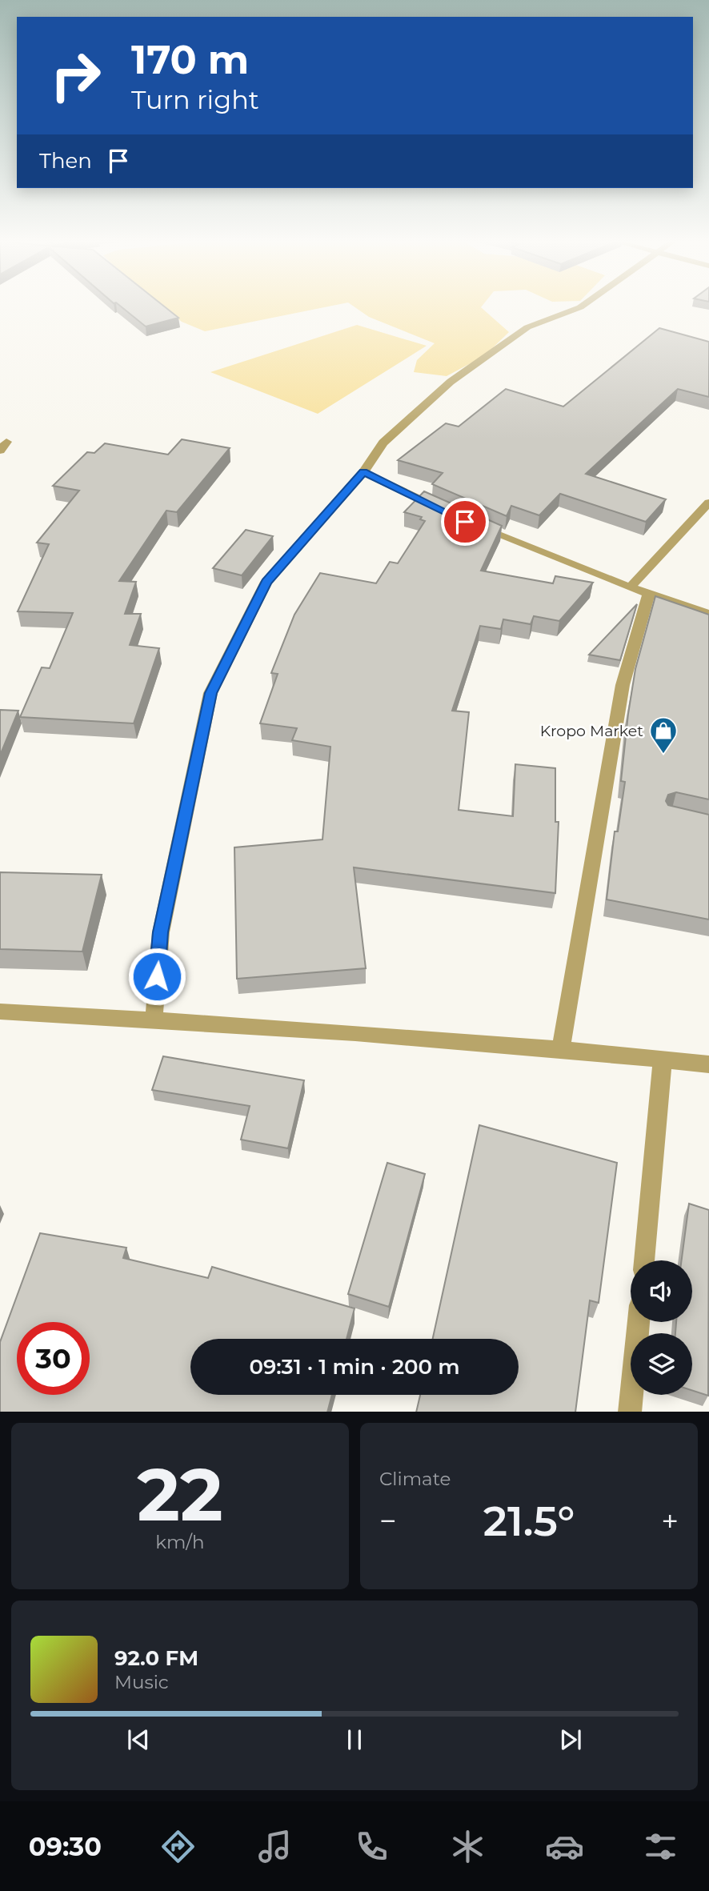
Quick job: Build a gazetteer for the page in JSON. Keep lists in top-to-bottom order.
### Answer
{
  "places": {
    "shop": ["Kropo Market"]
  },
  "page": {
    "turn": ["170 m", "Turn right"],
    "then": "Then",
    "limit": "30",
    "trip": "09:31 · 1 min · 200 m",
    "tile": [
      ["22", "km/h"],
      "Climate"
    ],
    "heat": ["−", "21.5°", "+"],
    "song": ["92.0 FM", "Music"],
    "tabs": "09:30"
  }
}
